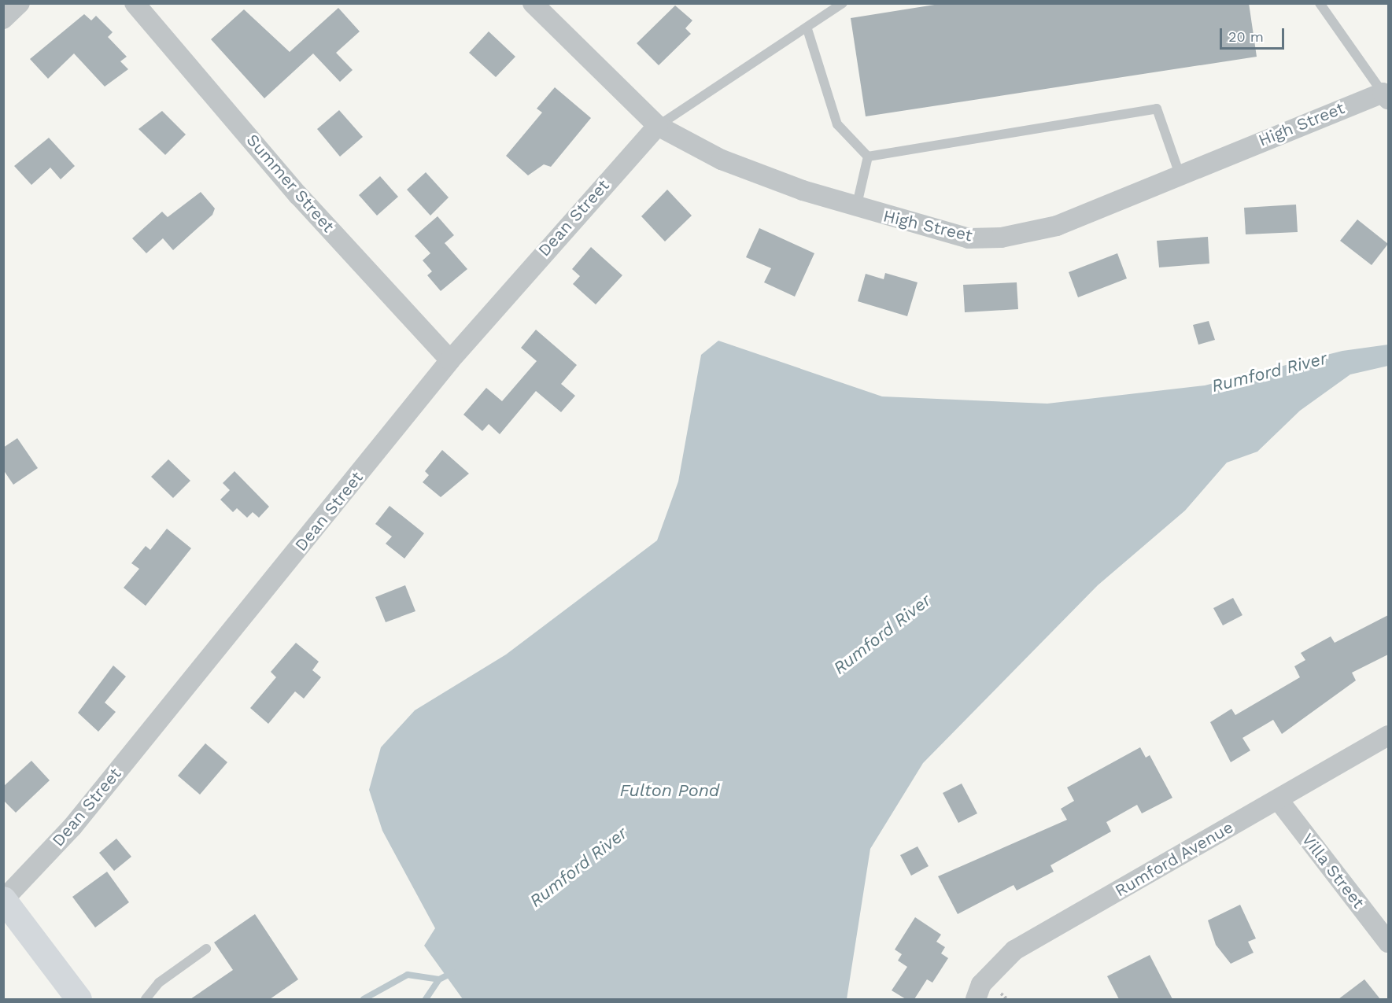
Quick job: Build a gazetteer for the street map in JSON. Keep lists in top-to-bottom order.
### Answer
{
  "streets": {
    "street": [
      "High Street",
      "Summer Street",
      "Dean Street",
      "Rumford Avenue",
      "Villa Street"
    ]
  },
  "crossings": [
    ["High Street", "Dean Street"],
    ["Summer Street", "Dean Street"],
    ["Rumford Avenue", "Villa Street"]
  ],
  "water": ["Rumford River", "Fulton Pond"],
  "scale_bar": "20 m"
}
